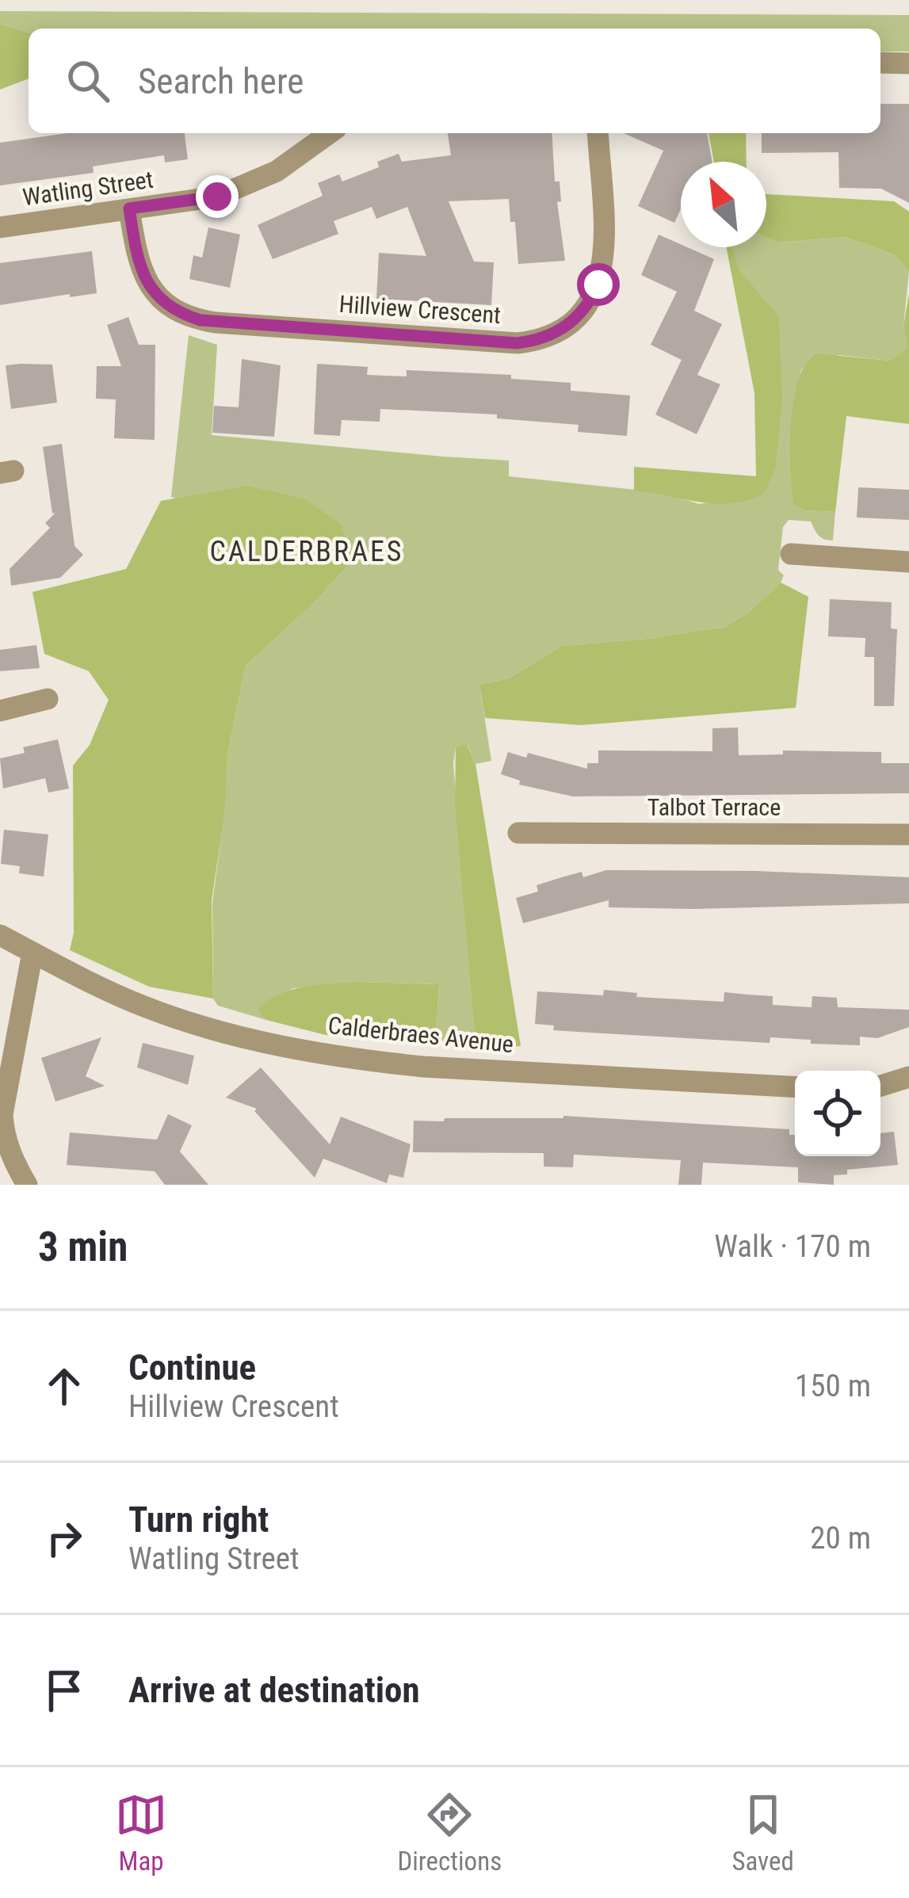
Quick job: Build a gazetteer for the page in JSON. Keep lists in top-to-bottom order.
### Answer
{
  "streets": {
    "street": [
      "Watling Street",
      "Hillview Crescent",
      "Talbot Terrace",
      "Calderbraes Avenue"
    ]
  },
  "crossings": [
    ["Watling Street", "Hillview Crescent"]
  ],
  "districts": ["CALDERBRAES"],
  "north": "top left",
  "page": {
    "search": "Search here",
    "heading": ["3 min", "Walk · 170 m"],
    "list": [
      ["Continue", "Hillview Crescent", "150 m"],
      ["Turn right", "Watling Street", "20 m"],
      "Arrive at destination"
    ],
    "nav": ["Map", "Directions", "Saved"]
  }
}
